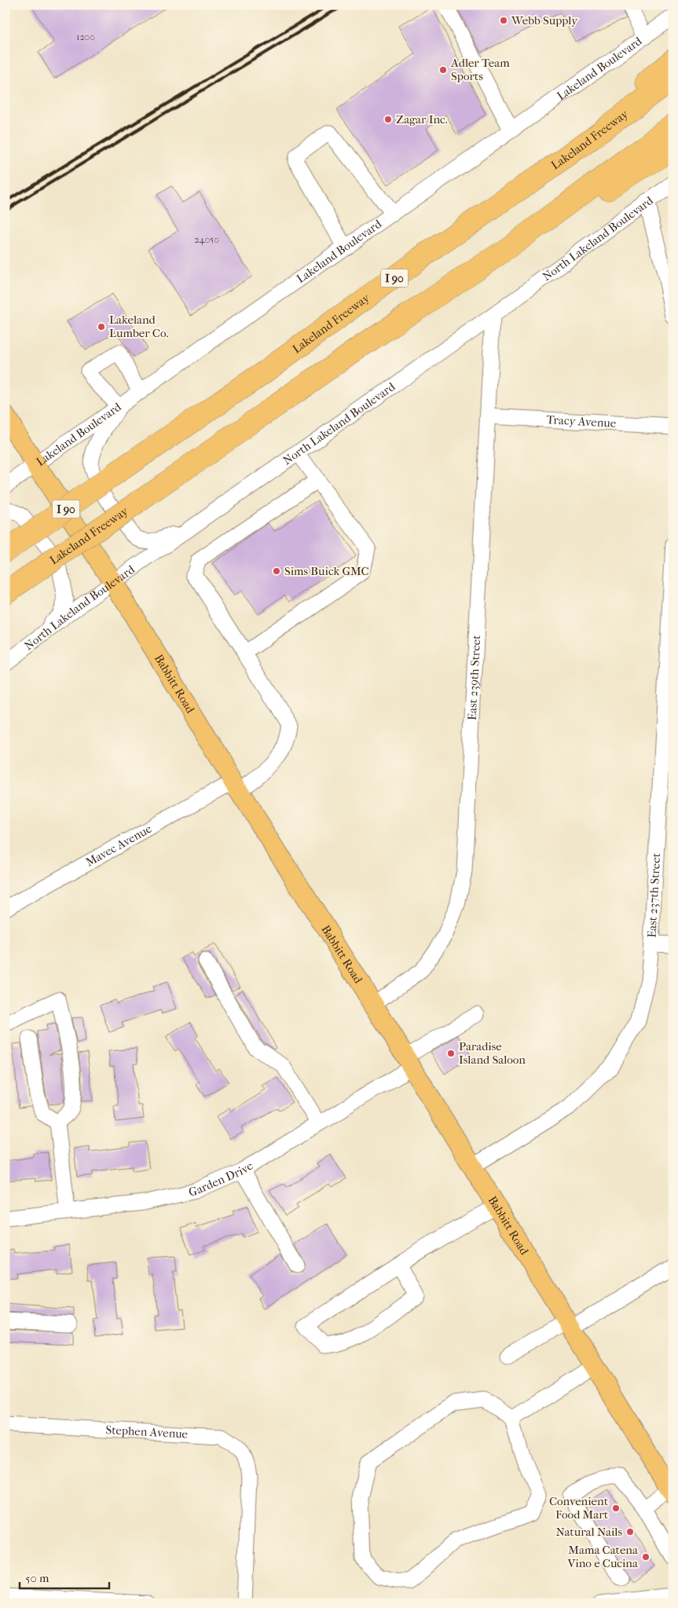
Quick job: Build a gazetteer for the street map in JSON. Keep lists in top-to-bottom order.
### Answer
{
  "streets": {
    "highway": ["Lakeland Freeway", "I 90"],
    "main road": ["Babbitt Road"],
    "street": [
      "Lakeland Boulevard",
      "North Lakeland Boulevard",
      "Tracy Avenue",
      "East 239th Street",
      "Mavec Avenue",
      "East 237th Street",
      "Garden Drive",
      "Stephen Avenue"
    ]
  },
  "crossings": [
    ["Lakeland Boulevard", "Babbitt Road"],
    ["North Lakeland Boulevard", "East 239th Street"],
    ["North Lakeland Boulevard", "Babbitt Road"],
    ["Tracy Avenue", "East 239th Street"],
    ["East 239th Street", "Babbitt Road"],
    ["Babbitt Road", "Mavec Avenue"],
    ["Babbitt Road", "East 237th Street"],
    ["Babbitt Road", "Garden Drive"]
  ],
  "places": [
    "Webb Supply",
    "Adler Team Sports",
    "Zagar Inc.",
    "Lakeland Lumber Co.",
    "Sims Buick GMC",
    "Paradise Island Saloon",
    "Convenient Food Mart",
    "Natural Nails",
    "Mama Catena Vino e Cucina"
  ],
  "house_numbers": ["1200", "24050"],
  "scale_bar": "50 m"
}
